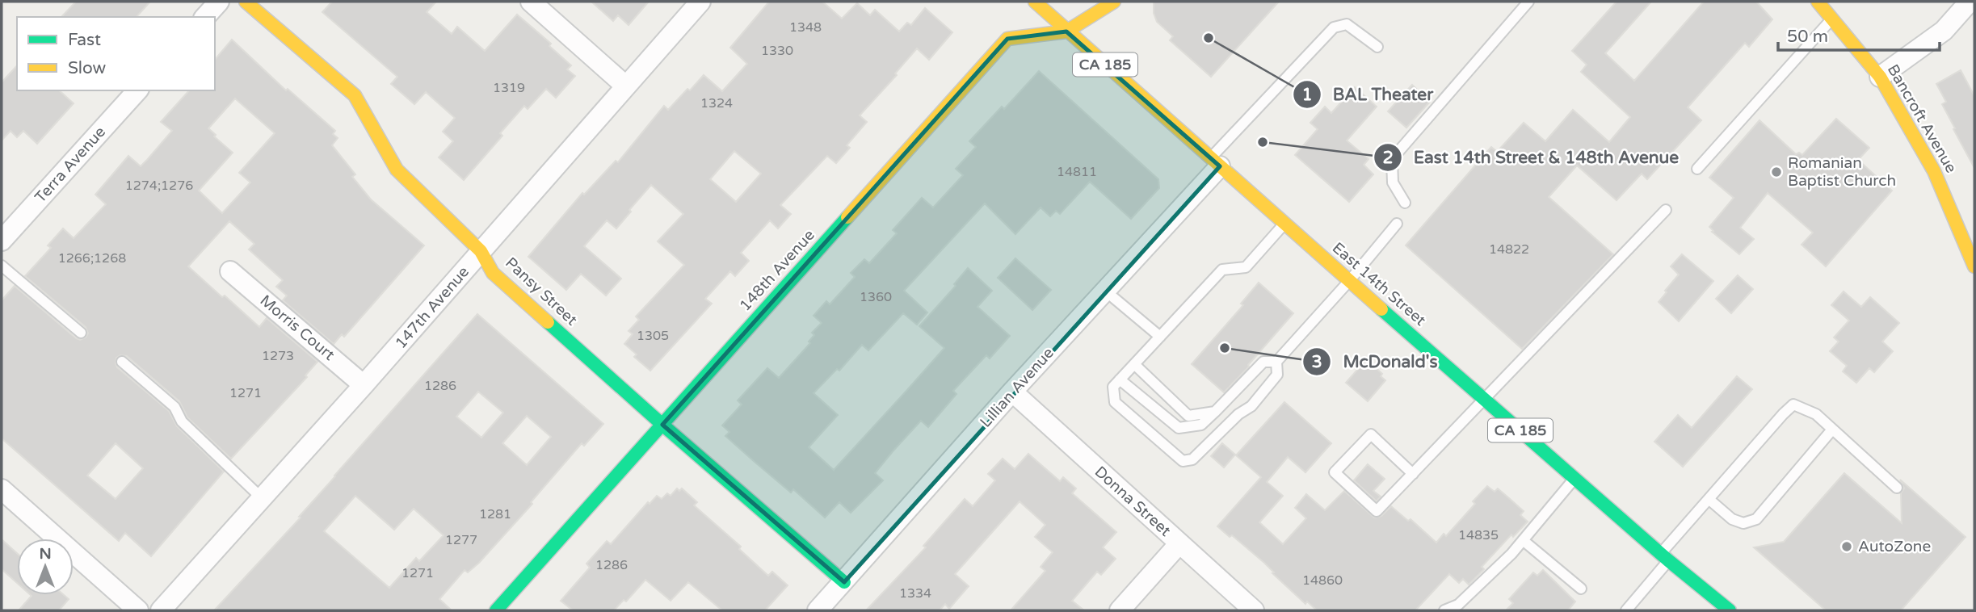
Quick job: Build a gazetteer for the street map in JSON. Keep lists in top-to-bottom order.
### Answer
{
  "streets": {
    "street": [
      "CA 185",
      "Bancroft Avenue",
      "Terra Avenue",
      "148th Avenue",
      "East 14th Street",
      "Pansy Street",
      "147th Avenue",
      "Morris Court",
      "Lillian Avenue",
      "Donna Street"
    ]
  },
  "crossings": [
    ["148th Avenue", "East 14th Street"],
    ["148th Avenue", "Pansy Street"],
    ["East 14th Street", "Lillian Avenue"],
    ["Pansy Street", "147th Avenue"],
    ["Pansy Street", "Lillian Avenue"],
    ["147th Avenue", "Morris Court"],
    ["Lillian Avenue", "Donna Street"]
  ],
  "places": [
    "BAL Theater",
    "East 14th Street & 148th Avenue",
    "Romanian Baptist Church",
    "McDonald's",
    "AutoZone"
  ],
  "house_numbers": [
    "1348",
    "1330",
    "1319",
    "1324",
    "14811",
    "1274;1276",
    "14822",
    "1266;1268",
    "1360",
    "1305",
    "1273",
    "1286",
    "1271",
    "1281",
    "14835",
    "1277",
    "1286",
    "1271",
    "14860",
    "1334"
  ],
  "legend": ["Fast", "Slow"],
  "scale_bar": "50 m",
  "north": "top"
}
